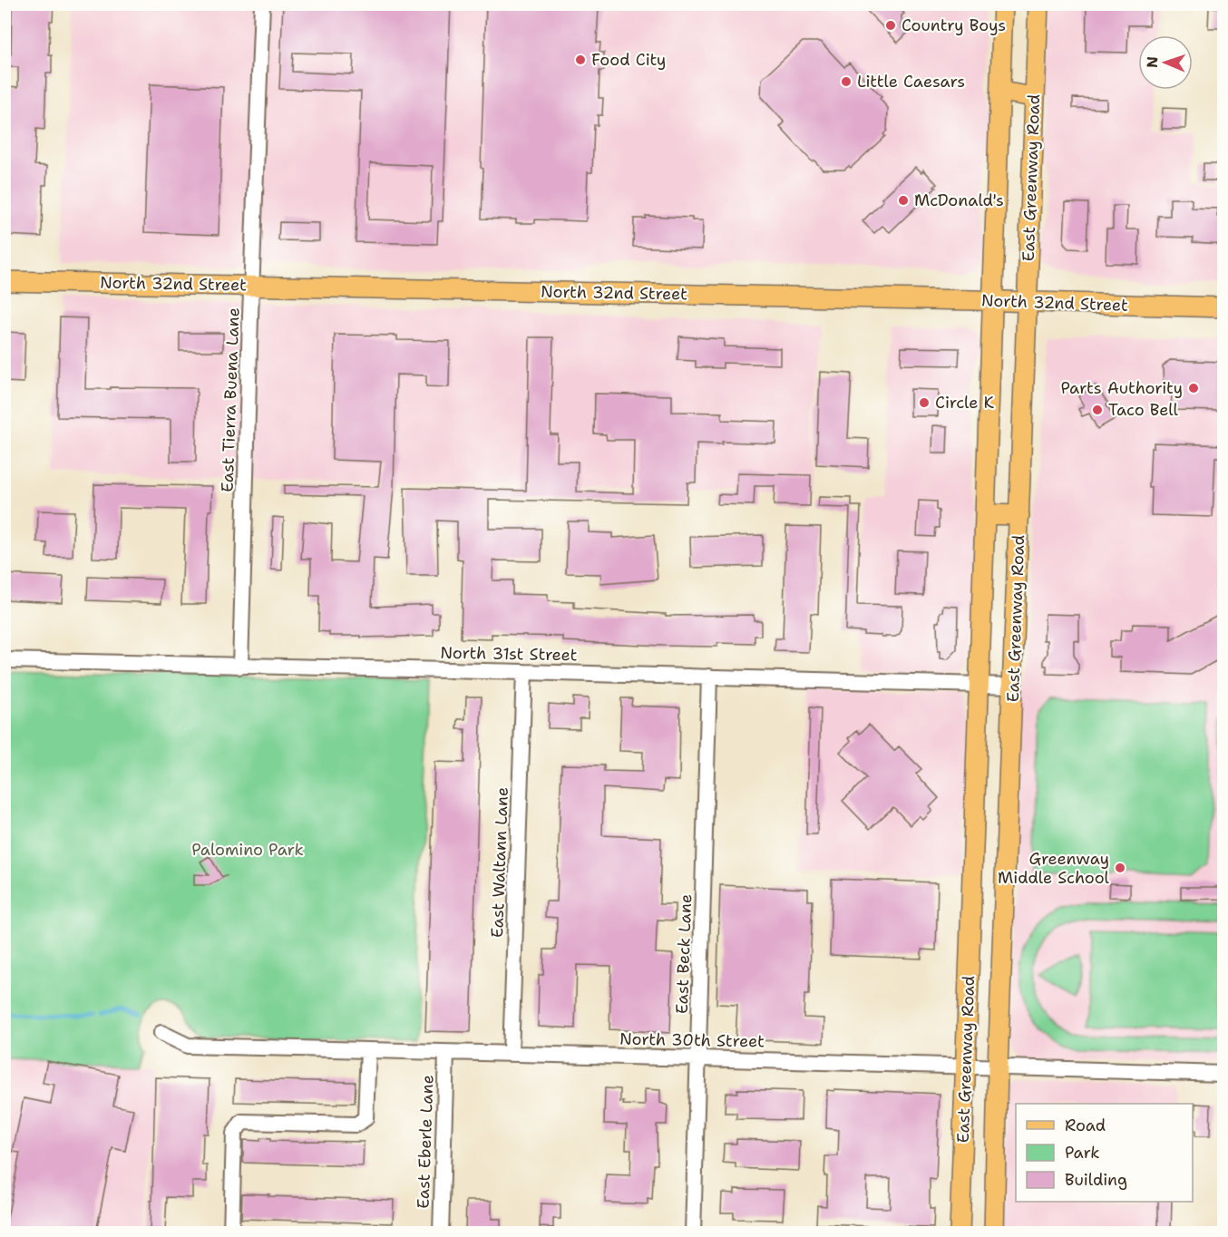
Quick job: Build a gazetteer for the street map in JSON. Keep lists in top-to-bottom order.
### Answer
{
  "streets": {
    "main road": ["East Greenway Road", "North 32nd Street"],
    "street": [
      "East Tierra Buena Lane",
      "North 31st Street",
      "East Waltann Lane",
      "East Beck Lane",
      "North 30th Street",
      "East Eberle Lane"
    ]
  },
  "crossings": [
    ["East Greenway Road", "North 32nd Street"],
    ["East Greenway Road", "North 31st Street"],
    ["East Greenway Road", "North 30th Street"],
    ["North 32nd Street", "East Tierra Buena Lane"],
    ["East Tierra Buena Lane", "North 31st Street"],
    ["North 31st Street", "East Waltann Lane"],
    ["North 31st Street", "East Beck Lane"],
    ["East Waltann Lane", "North 30th Street"],
    ["East Beck Lane", "North 30th Street"],
    ["North 30th Street", "East Eberle Lane"]
  ],
  "parks": ["Palomino Park"],
  "places": [
    "Country Boys",
    "Food City",
    "Little Caesars",
    "McDonald's",
    "Parts Authority",
    "Circle K",
    "Taco Bell",
    "Greenway Middle School"
  ],
  "legend": ["Road", "Park", "Building"],
  "north": "left"
}
